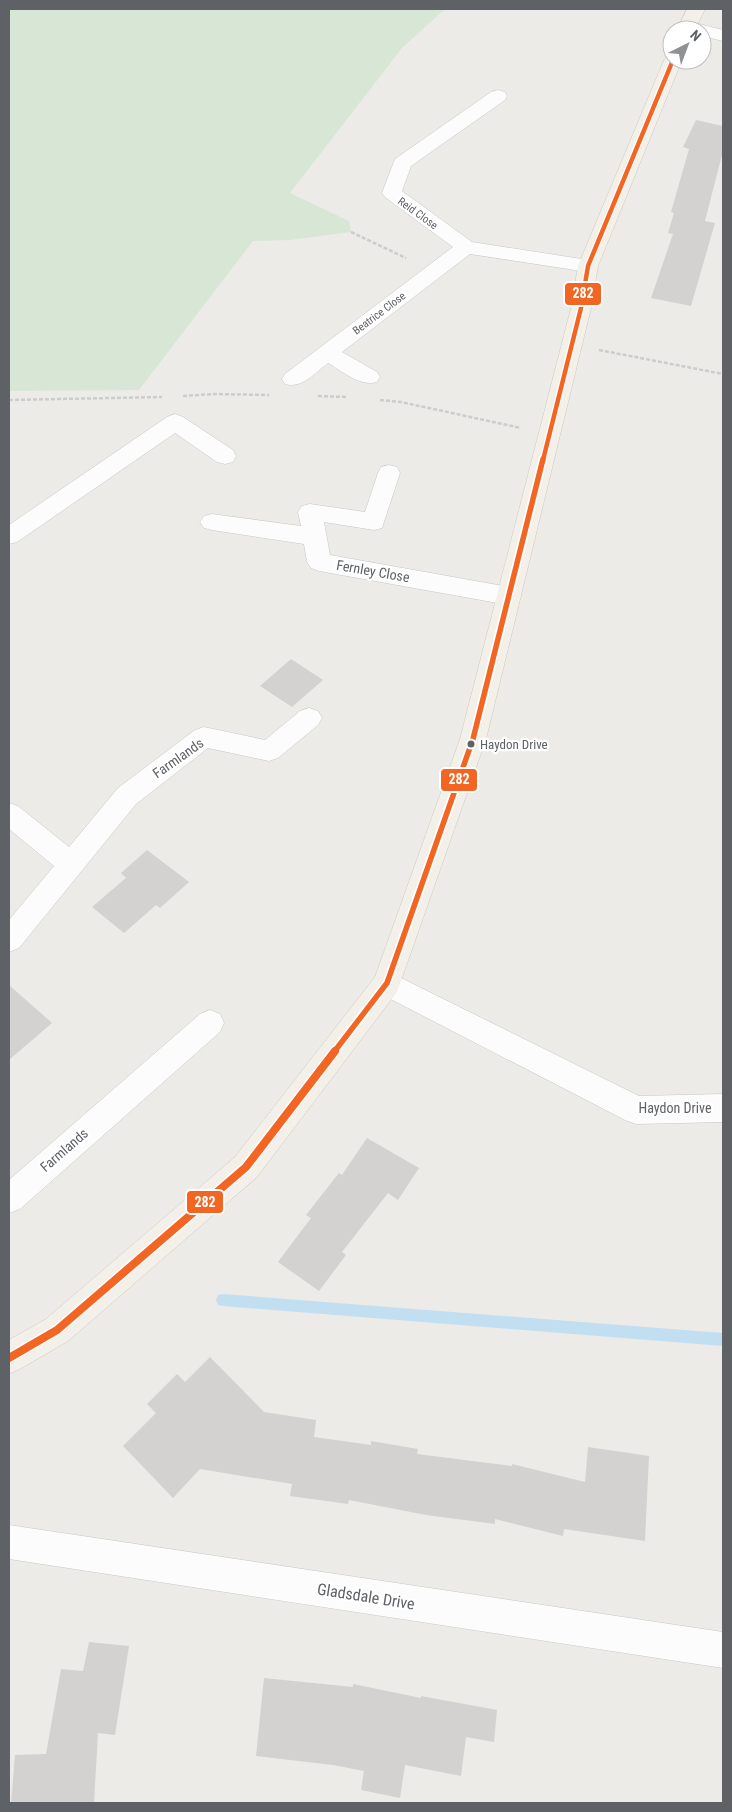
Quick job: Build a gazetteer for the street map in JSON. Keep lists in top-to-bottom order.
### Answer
{
  "streets": {
    "street": [
      "Reid Close",
      "Beatrice Close",
      "Fernley Close",
      "Farmlands",
      "Haydon Drive",
      "Gladsdale Drive"
    ]
  },
  "crossings": [
    ["Reid Close", "Beatrice Close"]
  ],
  "places": ["Haydon Drive"],
  "lines": ["transit line 282"],
  "north": "top right"
}
